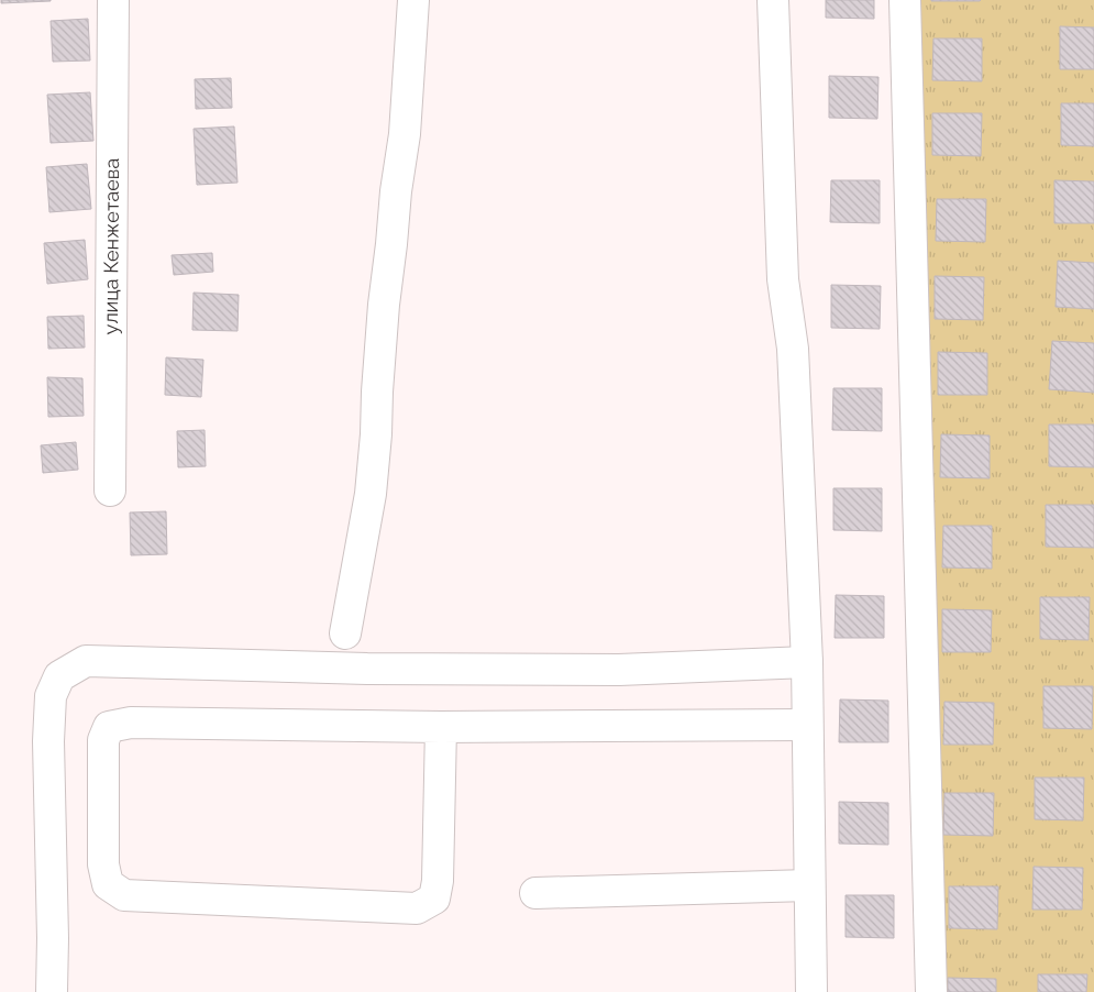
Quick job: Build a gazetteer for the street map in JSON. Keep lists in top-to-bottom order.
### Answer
{
  "streets": {
    "street": ["улица Кенжетаева"]
  }
}
